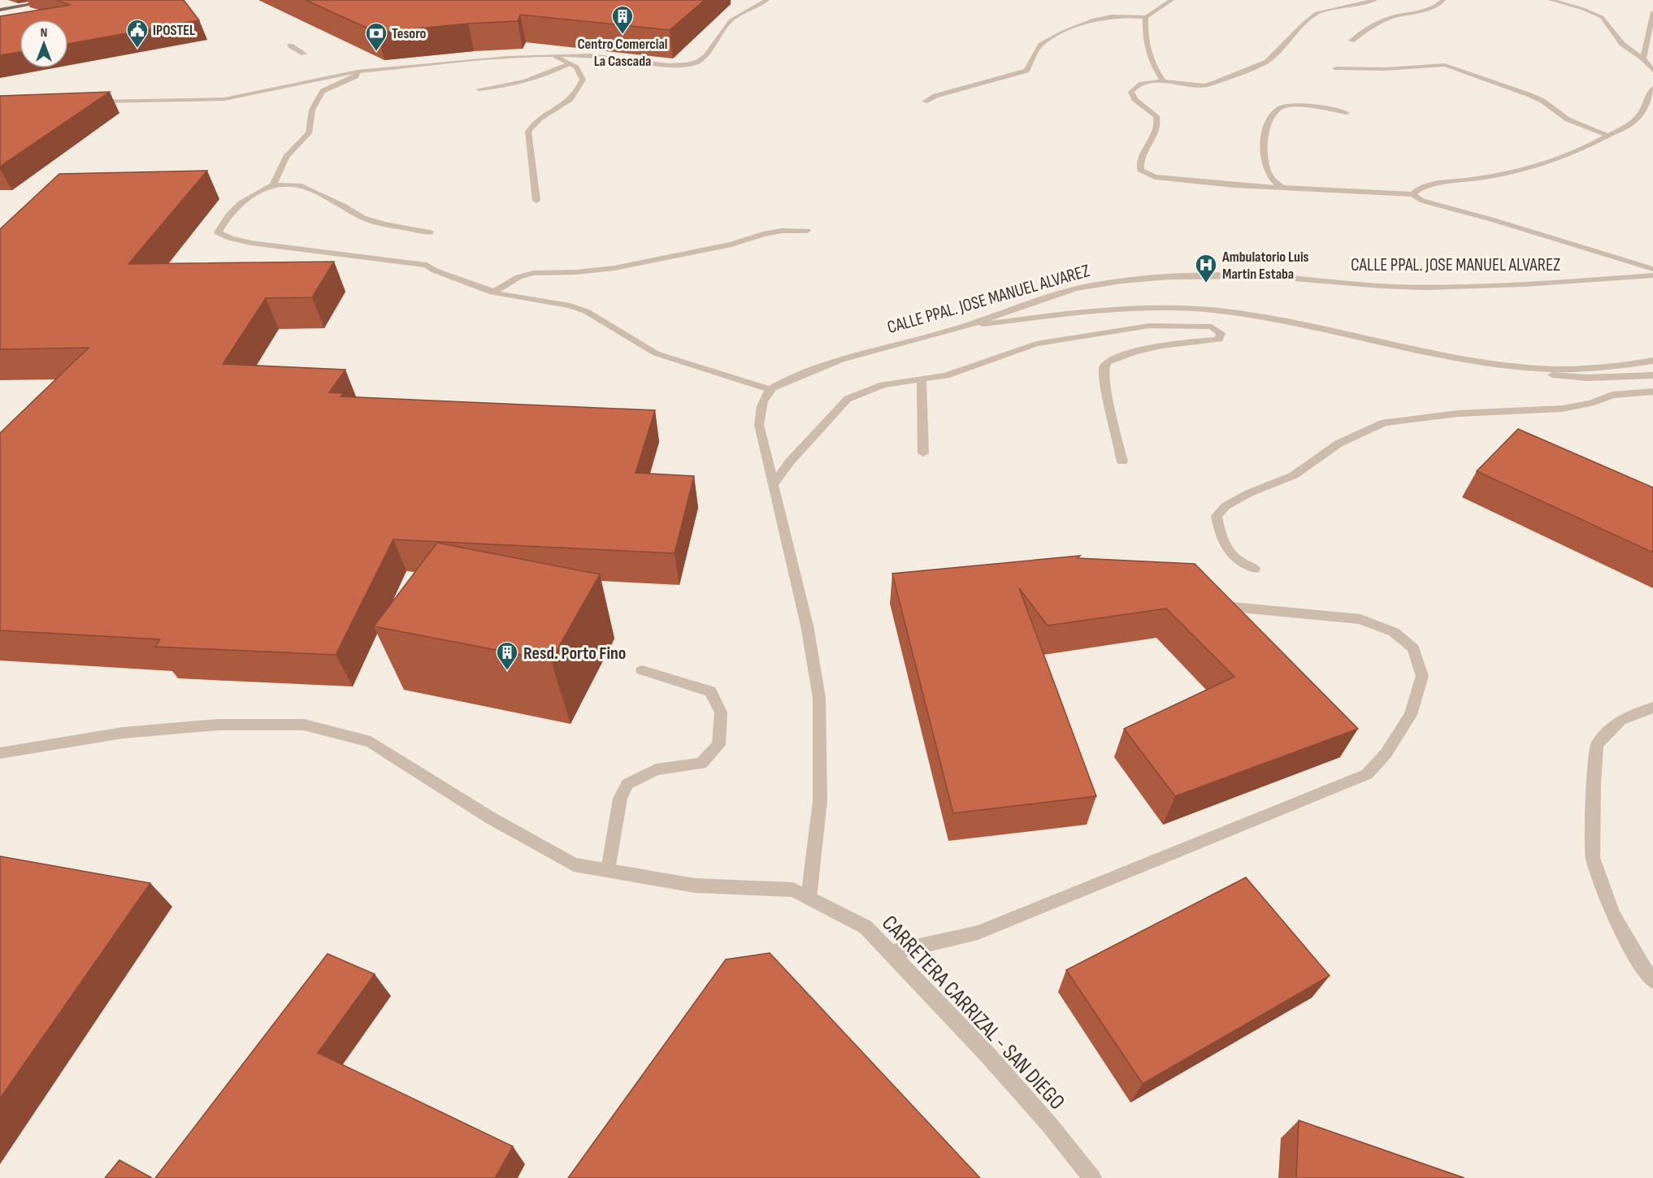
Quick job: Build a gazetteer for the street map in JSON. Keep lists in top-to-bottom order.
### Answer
{
  "streets": {
    "street": ["CALLE PPAL. JOSE MANUEL ALVAREZ", "CARRETERA CARRIZAL - SAN DIEGO"]
  },
  "places": {
    "building": ["Centro Comercial La Cascada", "Resd. Porto Fino"],
    "public building": ["IPOSTEL"],
    "bank": ["Tesoro"],
    "hospital": ["Ambulatorio Luis Martin Estaba"]
  },
  "north": "top"
}
